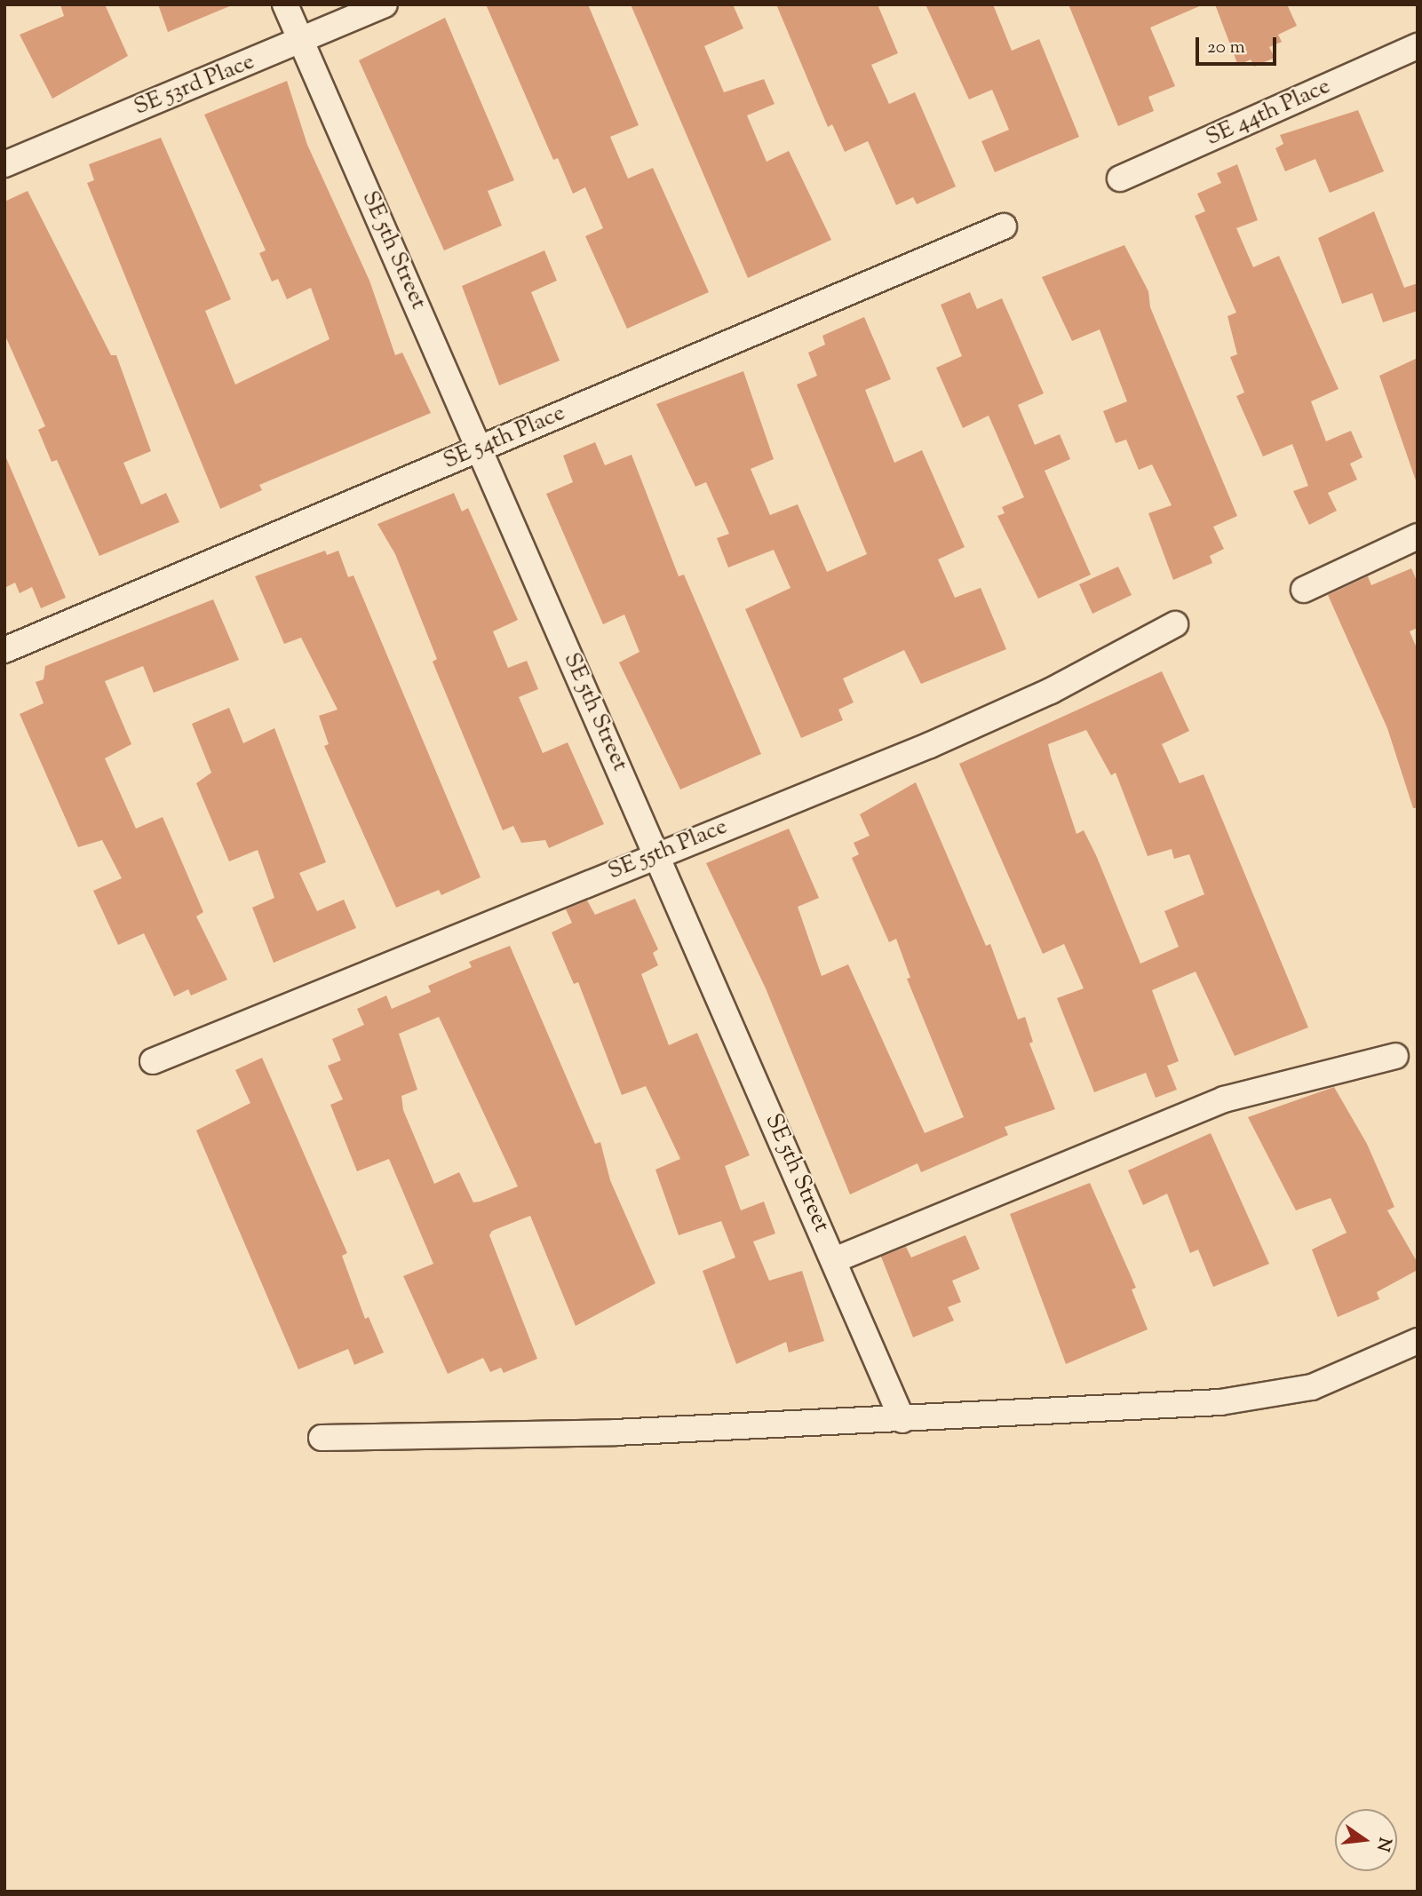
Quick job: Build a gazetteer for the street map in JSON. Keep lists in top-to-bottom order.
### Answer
{
  "streets": {
    "street": [
      "SE 53rd Place",
      "SE 44th Place",
      "SE 5th Street",
      "SE 54th Place",
      "SE 55th Place"
    ]
  },
  "crossings": [
    ["SE 53rd Place", "SE 5th Street"],
    ["SE 5th Street", "SE 54th Place"],
    ["SE 5th Street", "SE 55th Place"]
  ],
  "scale_bar": "20 m",
  "north": "right"
}
